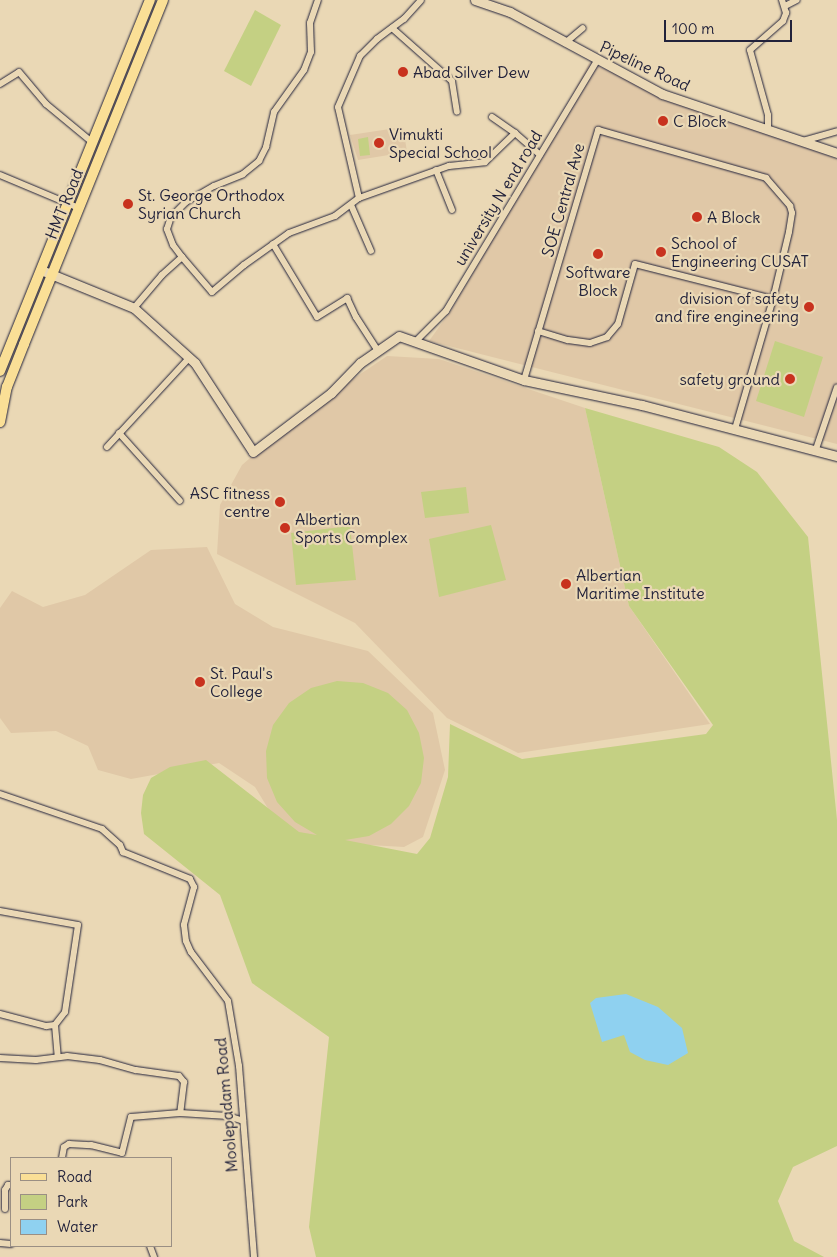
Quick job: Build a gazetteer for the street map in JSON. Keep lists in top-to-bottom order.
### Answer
{
  "streets": {
    "main road": ["HMT Road"],
    "street": [
      "Pipeline Road",
      "university N end road",
      "SOE Central Ave",
      "Moolepadam Road"
    ]
  },
  "crossings": [
    ["Pipeline Road", "university N end road"]
  ],
  "places": [
    "Abad Silver Dew",
    "C Block",
    "Vimukti Special School",
    "St. George Orthodox Syrian Church",
    "A Block",
    "School of Engineering CUSAT",
    "Software Block",
    "division of safety and fire engineering",
    "safety ground",
    "ASC fitness centre",
    "Albertian Sports Complex",
    "Albertian Maritime Institute",
    "St. Paul's College"
  ],
  "legend": ["Road", "Park", "Water"],
  "scale_bar": "100 m"
}
